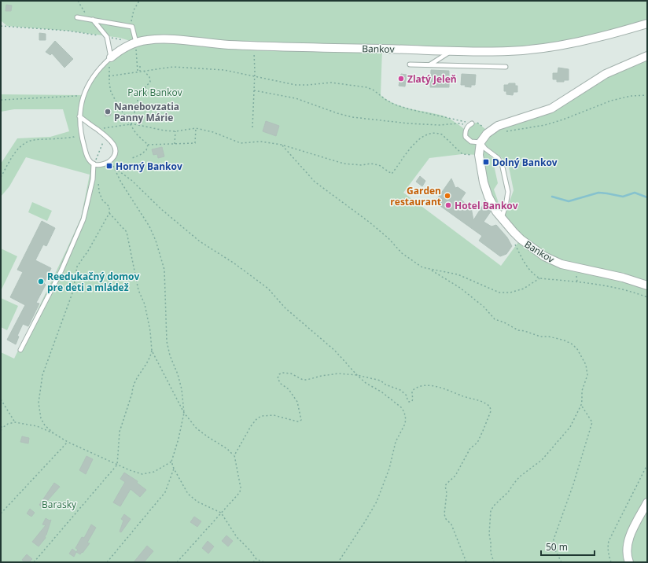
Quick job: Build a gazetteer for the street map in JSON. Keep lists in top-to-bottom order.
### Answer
{
  "streets": {
    "street": ["Bankov"]
  },
  "parks": ["Park Bankov", "Barasky"],
  "places": {
    "other": [
      "Zlatý Jeleň",
      "Nanebovzatia Panny Márie",
      "Garden restaurant",
      "Hotel Bankov",
      "Reedukačný domov pre deti a mládež"
    ],
    "transit": ["Dolný Bankov", "Horný Bankov"]
  },
  "scale_bar": "50 m"
}
